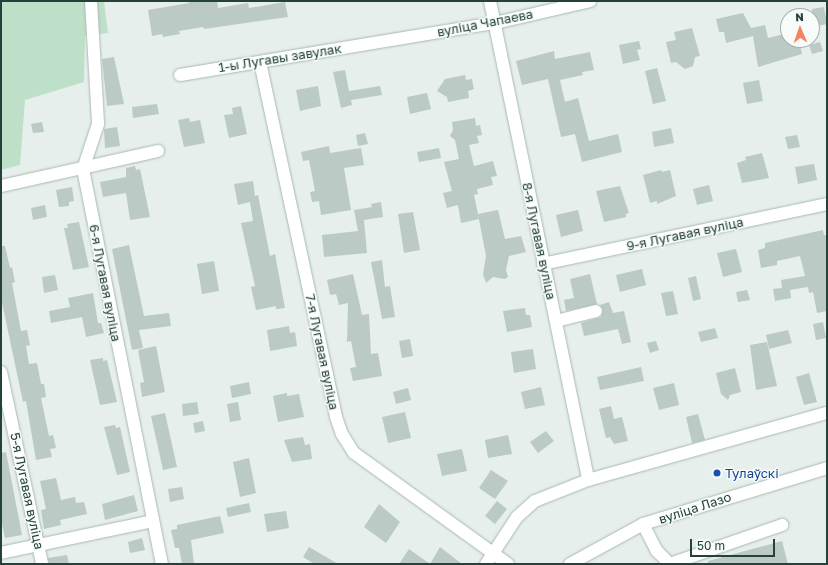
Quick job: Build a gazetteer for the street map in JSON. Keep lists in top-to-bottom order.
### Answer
{
  "streets": {
    "street": [
      "вуліца Чапаева",
      "1-ы Лугавы завулак",
      "9-я Лугавая вуліца",
      "8-я Лугавая вуліца",
      "6-я Лугавая вуліца",
      "7-я Лугавая вуліца",
      "5-я Лугавая вуліца",
      "вуліца Лазо"
    ]
  },
  "crossings": [
    ["вуліца Чапаева", "1-ы Лугавы завулак"],
    ["вуліца Чапаева", "8-я Лугавая вуліца"],
    ["1-ы Лугавы завулак", "7-я Лугавая вуліца"],
    ["9-я Лугавая вуліца", "8-я Лугавая вуліца"]
  ],
  "places": ["Тулаўскі"],
  "scale_bar": "50 m",
  "north": "top"
}
